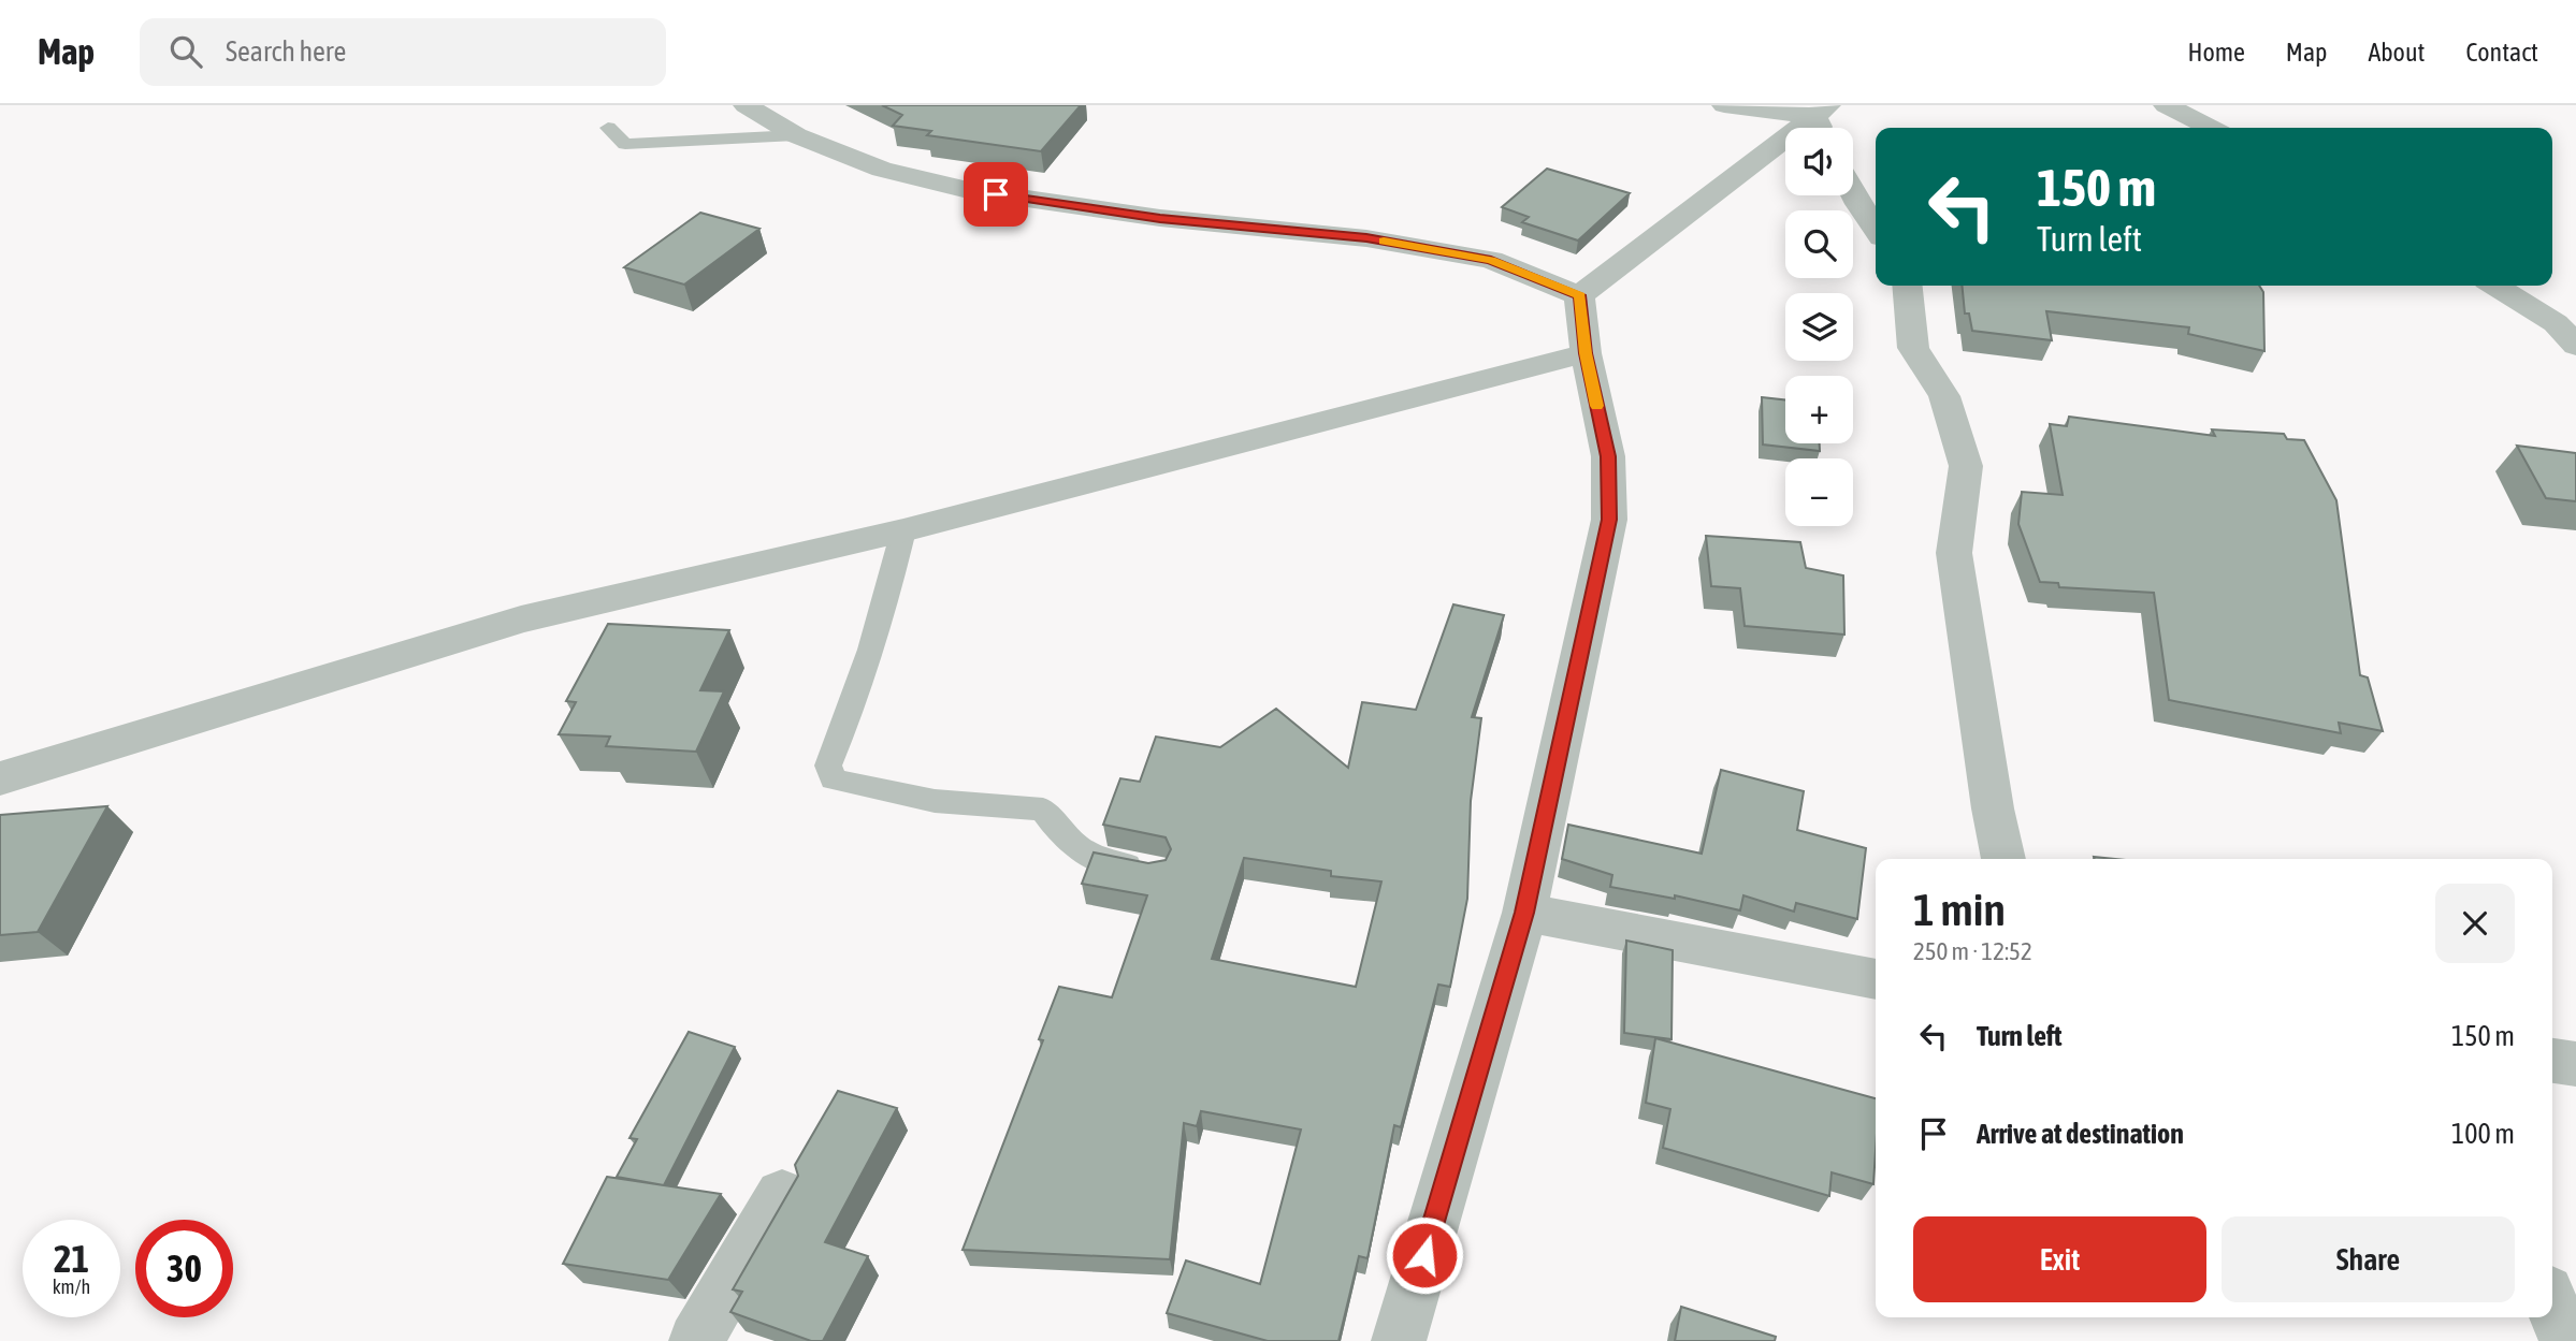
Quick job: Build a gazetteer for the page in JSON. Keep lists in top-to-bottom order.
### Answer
{
  "page": {
    "header": "Map",
    "search": "Search here",
    "nav": [
      "Home",
      "Map",
      "About",
      "Contact"
    ],
    "map_buttons": ["+", "−"],
    "turn": ["150 m", "Turn left"],
    "heading": ["1 min", "250 m · 12:52"],
    "list": [
      {
        "name": "Turn left",
        "value": "150 m"
      },
      {
        "name": "Arrive at destination",
        "value": "100 m"
      }
    ],
    "buttons": ["Exit", "Share"],
    "speed": "21 km/h",
    "limit": "30"
  }
}
